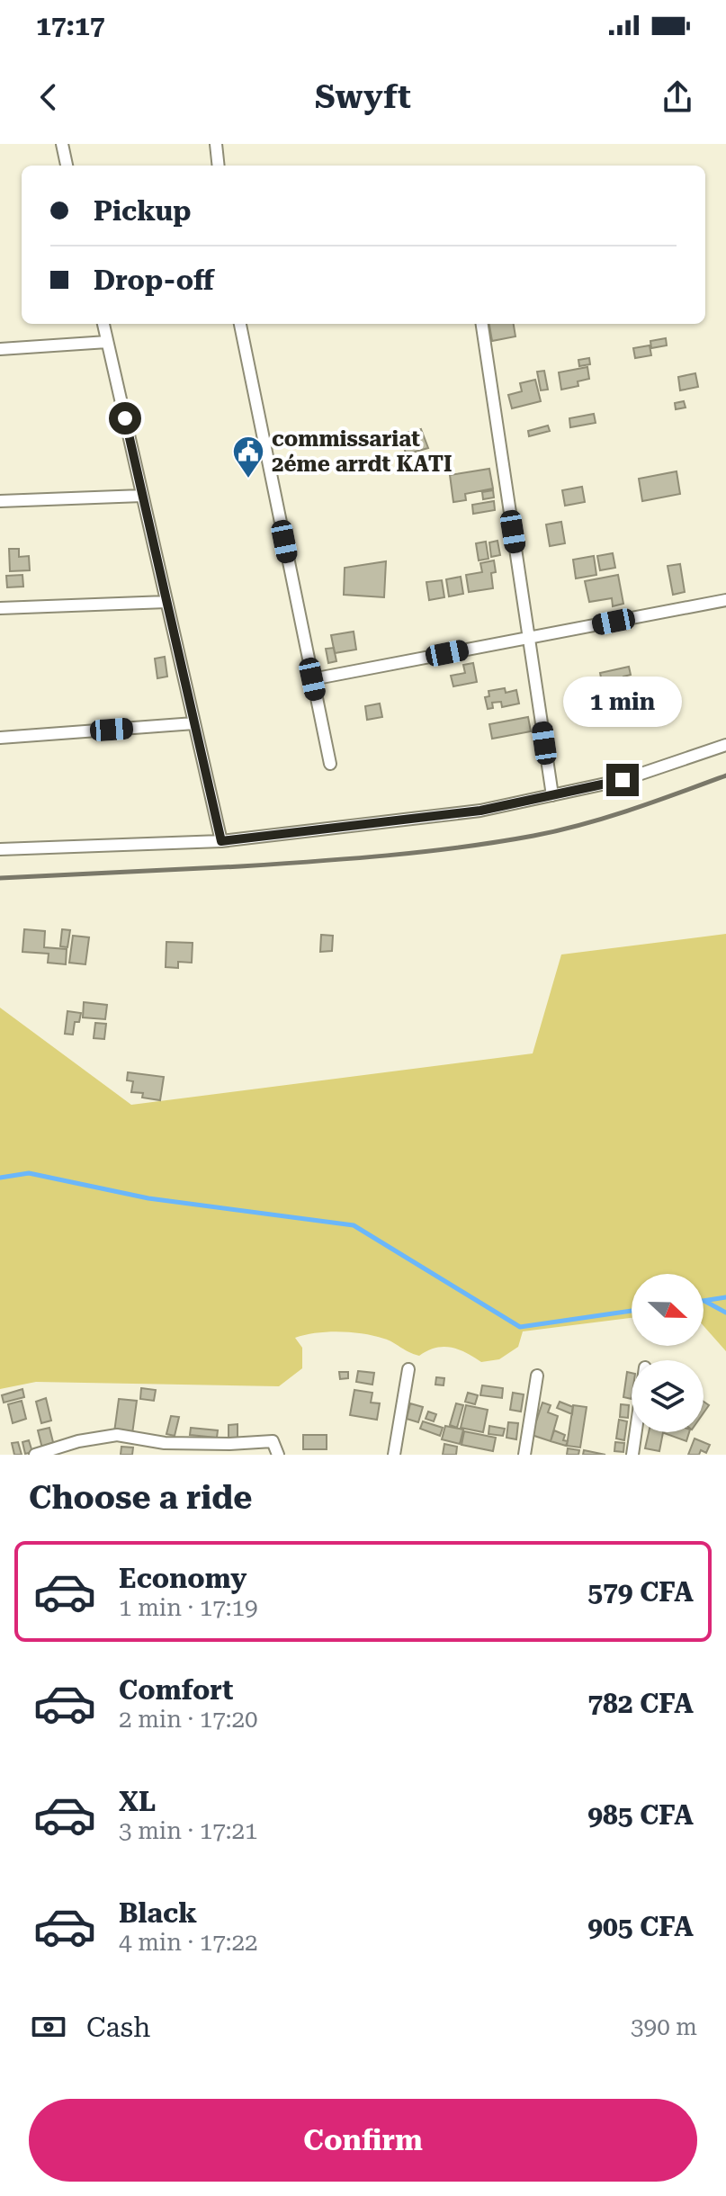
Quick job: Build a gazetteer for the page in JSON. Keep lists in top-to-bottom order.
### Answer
{
  "places": {
    "public building": ["commissariat 2éme arrdt KATI"]
  },
  "north": "right",
  "page": {
    "status": "17:17",
    "header": "Swyft",
    "banner": ["Pickup", "Drop-off"],
    "bubble": "1 min",
    "heading": "Choose a ride",
    "list": [
      {
        "name": "Economy",
        "note": "1 min · 17:19",
        "value": "579 CFA"
      },
      {
        "name": "Comfort",
        "note": "2 min · 17:20",
        "value": "782 CFA"
      },
      {
        "name": "XL",
        "note": "3 min · 17:21",
        "value": "985 CFA"
      },
      {
        "name": "Black",
        "note": "4 min · 17:22",
        "value": "905 CFA"
      }
    ],
    "pay": ["Cash", "390 m"],
    "buttons": "Confirm"
  }
}
